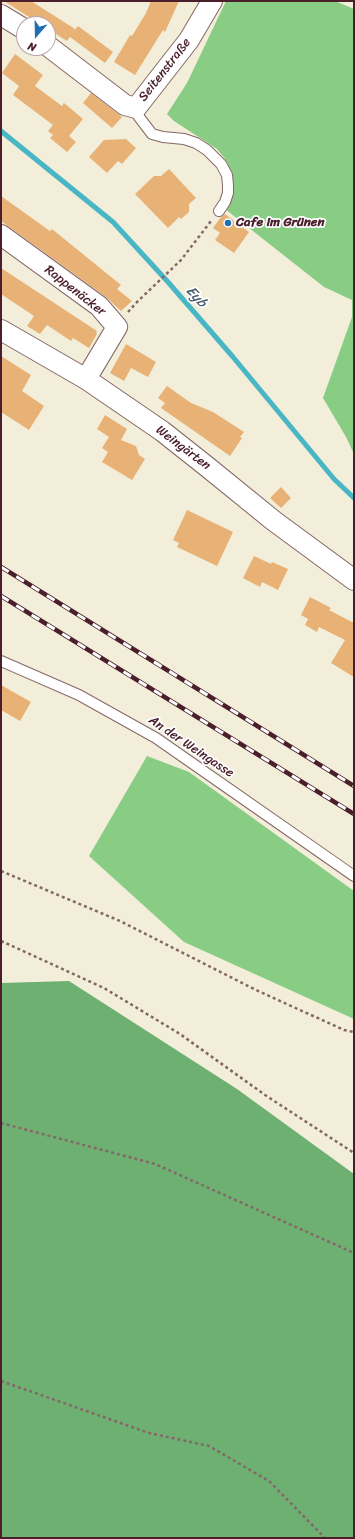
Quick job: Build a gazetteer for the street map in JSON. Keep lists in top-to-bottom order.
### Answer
{
  "streets": {
    "street": ["Seitenstraße", "Rappenäcker", "Weingärten"],
    "lane": ["An der Weingasse"]
  },
  "crossings": [
    ["Rappenäcker", "Weingärten"]
  ],
  "water": ["Eyb"],
  "places": ["Cafe im Grünen"],
  "north": "bottom"
}
